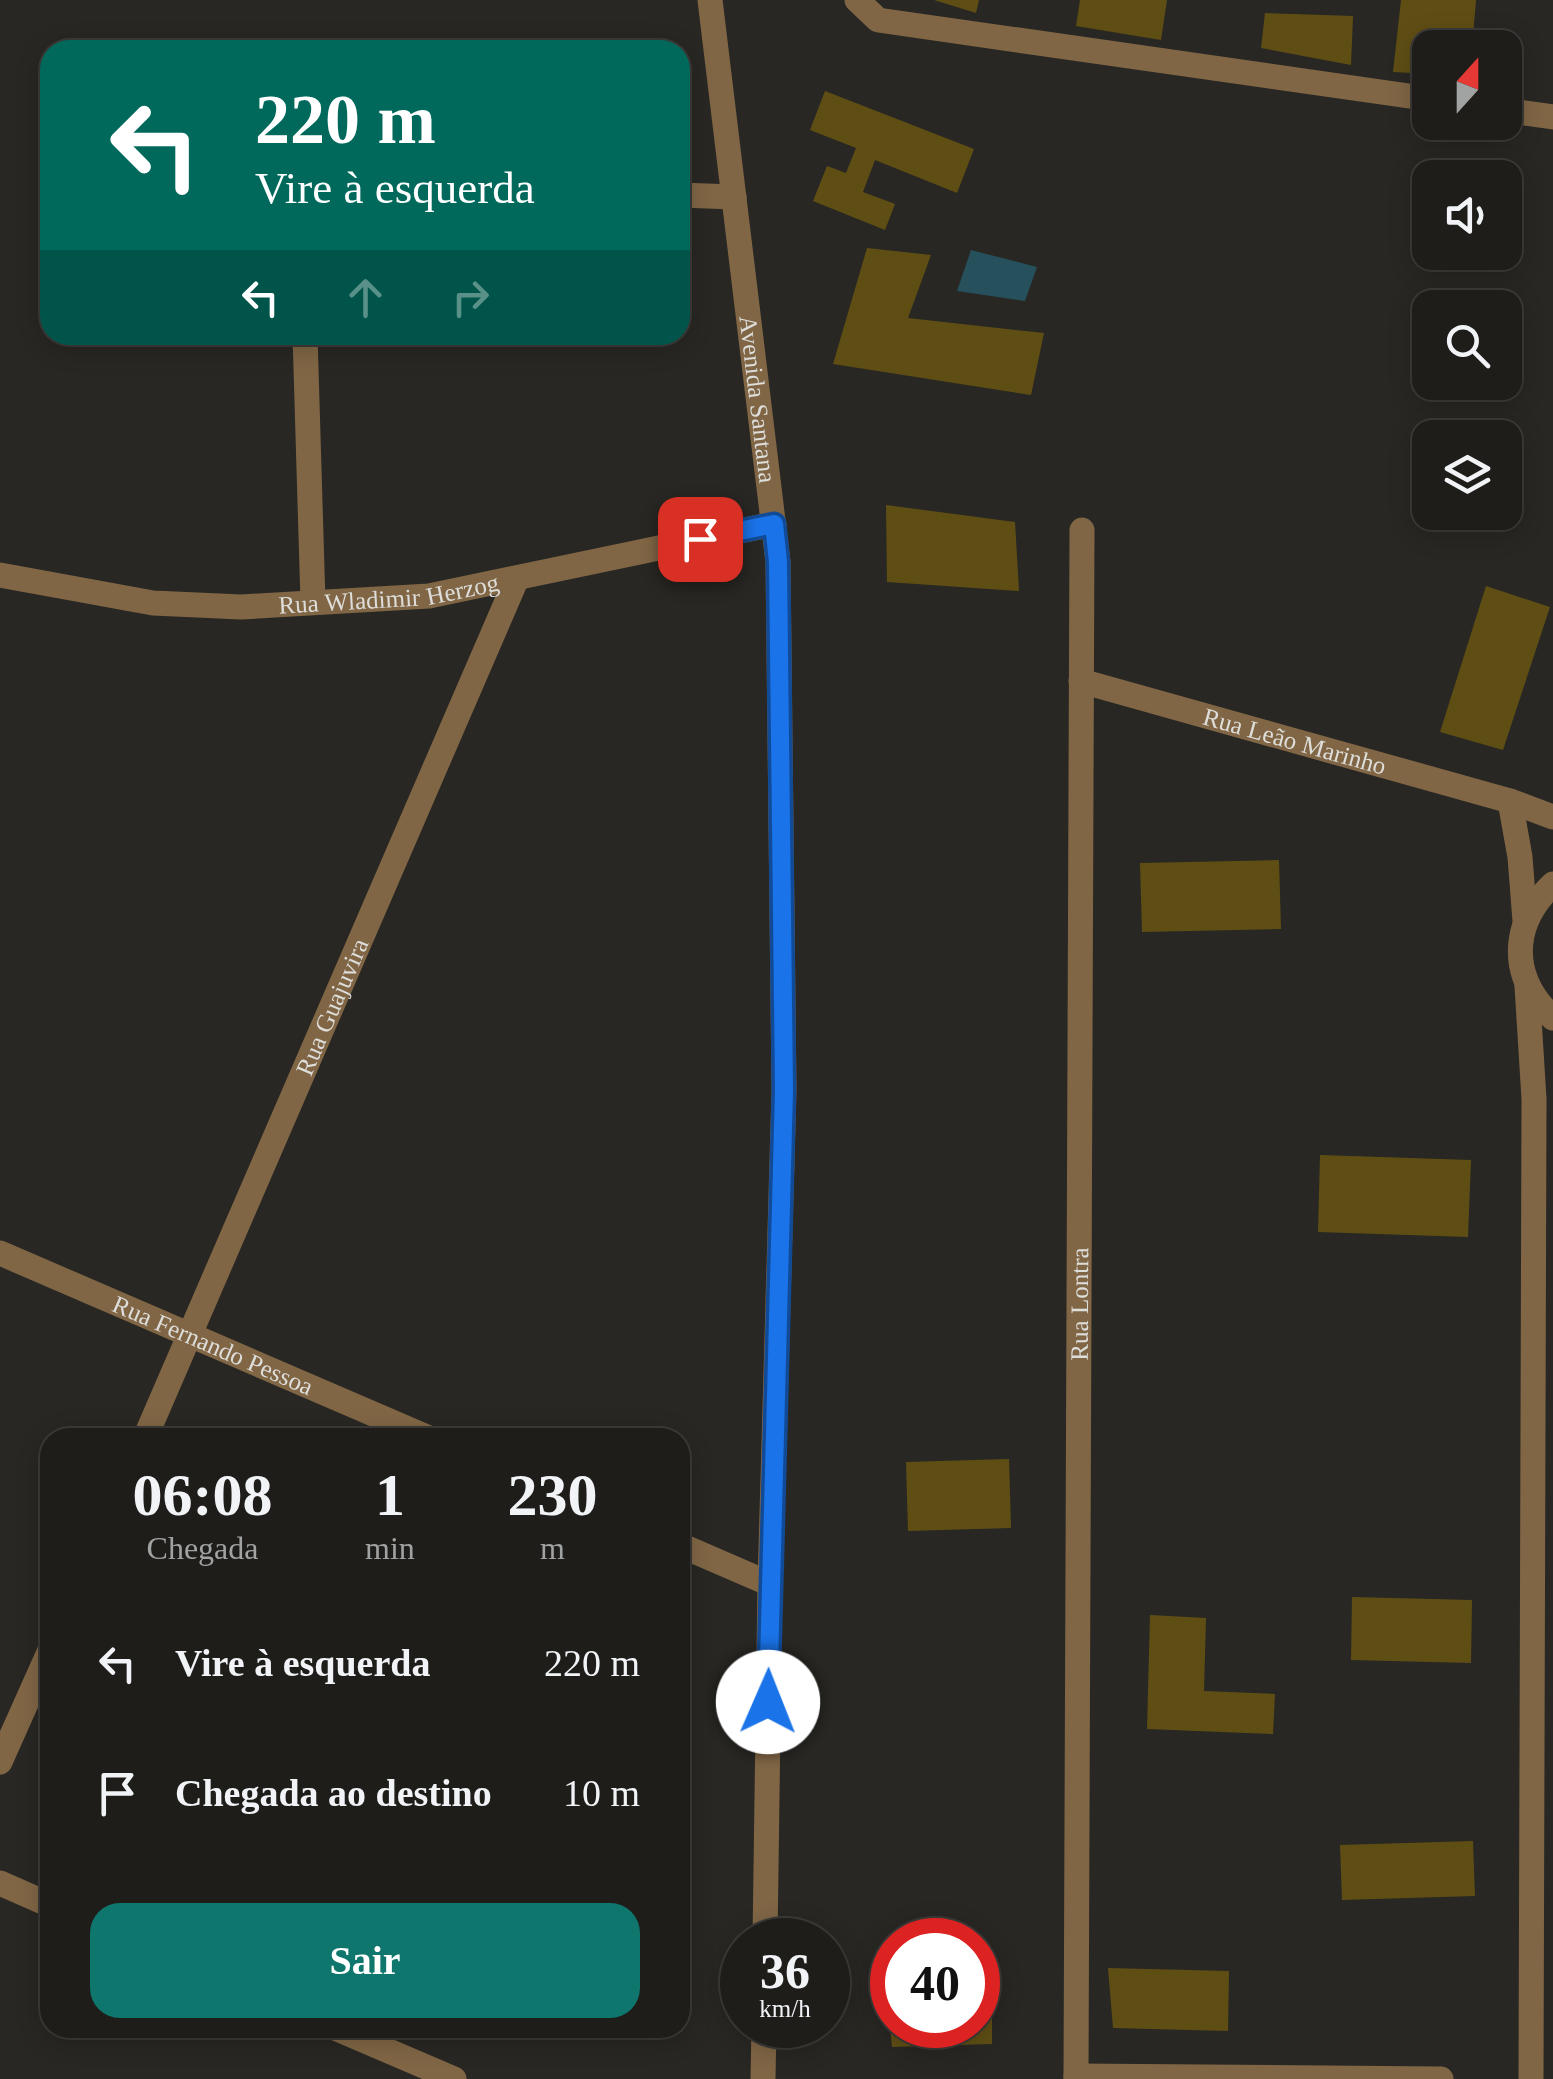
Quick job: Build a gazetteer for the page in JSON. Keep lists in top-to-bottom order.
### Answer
{
  "streets": {
    "street": [
      "Avenida Santana",
      "Rua Wladimir Herzog",
      "Rua Leão Marinho",
      "Rua Guajuvira",
      "Rua Lontra",
      "Rua Fernando Pessoa"
    ]
  },
  "crossings": [
    ["Avenida Santana", "Rua Wladimir Herzog"],
    ["Rua Wladimir Herzog", "Rua Guajuvira"],
    ["Rua Leão Marinho", "Rua Lontra"],
    ["Rua Guajuvira", "Rua Fernando Pessoa"]
  ],
  "north": "top",
  "page": {
    "turn": ["220 m", "Vire à esquerda"],
    "eta": [
      "06:08",
      "Chegada",
      "1",
      "min",
      "230",
      "m"
    ],
    "list": [
      {
        "name": "Vire à esquerda",
        "value": "220 m"
      },
      {
        "name": "Chegada ao destino",
        "value": "10 m"
      }
    ],
    "buttons": "Sair",
    "speed": "36 km/h",
    "limit": "40"
  }
}
